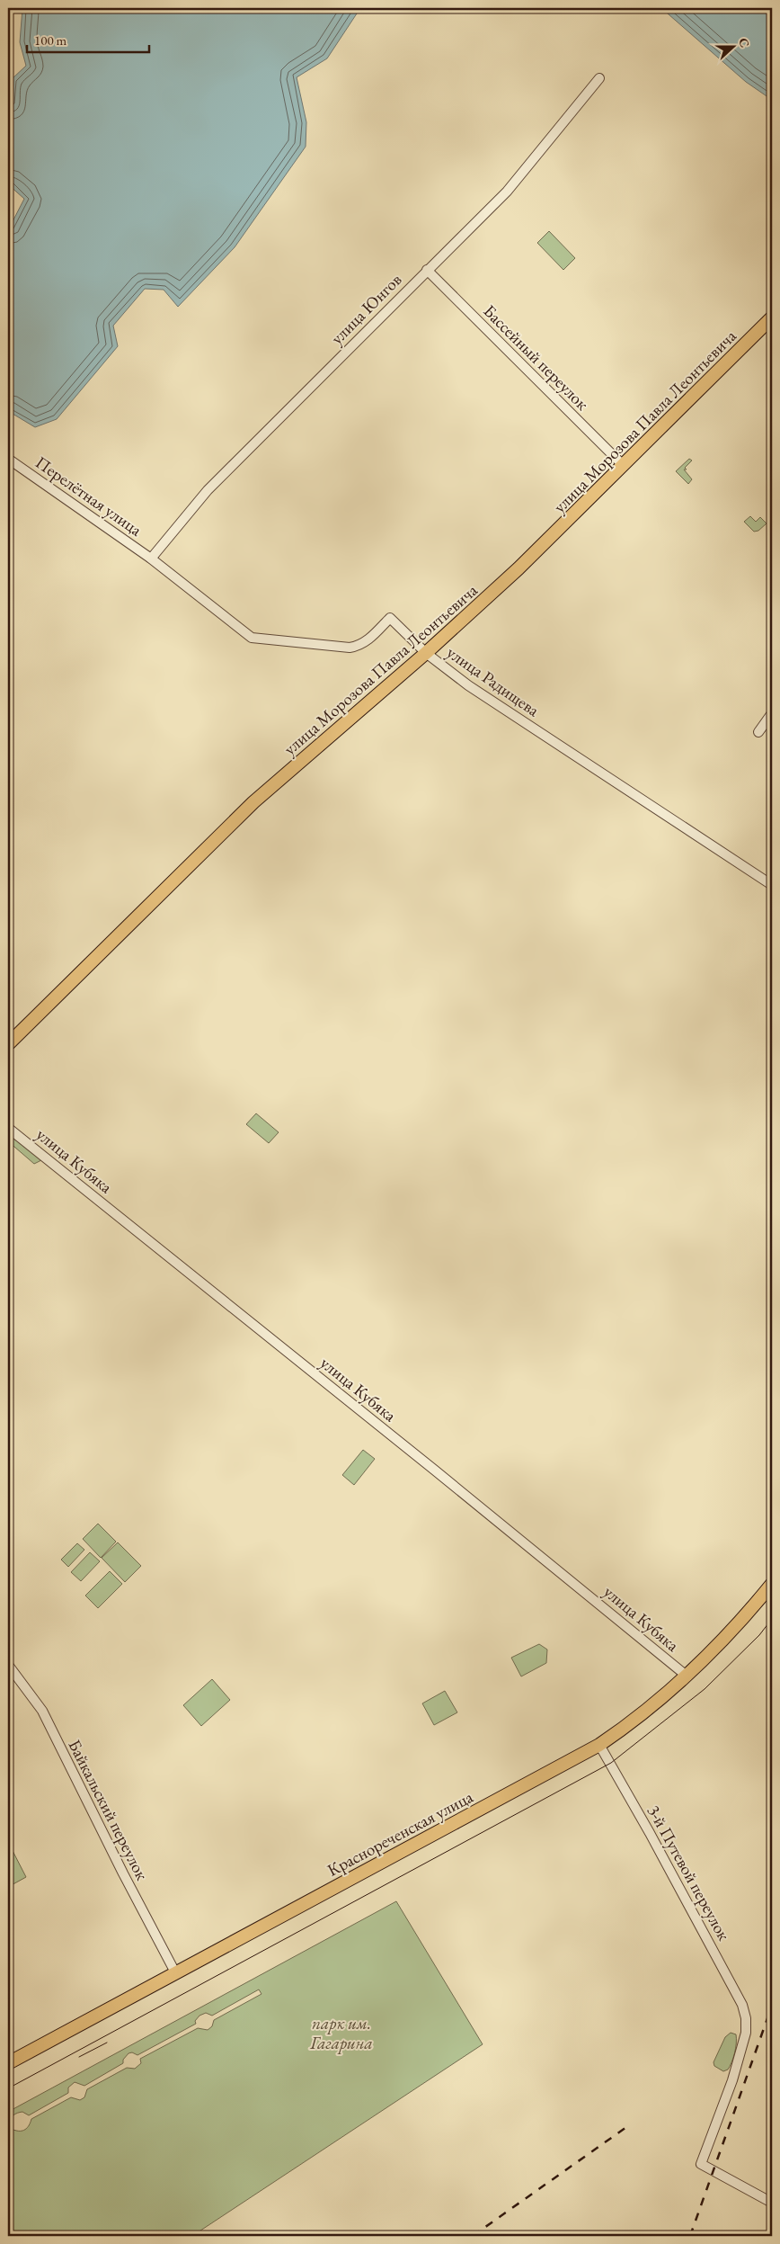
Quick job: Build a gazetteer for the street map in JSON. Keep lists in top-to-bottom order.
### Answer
{
  "streets": {
    "main road": ["улица Морозова Павла Леонтьевича", "Краснореченская улица"],
    "street": [
      "улица Юнгов",
      "Бассейный переулок",
      "Перелётная улица",
      "улица Радищева",
      "улица Кубяка",
      "Байкальский переулок",
      "3-й Путевой переулок"
    ]
  },
  "crossings": [
    ["улица Юнгов", "Бассейный переулок"],
    ["улица Юнгов", "Перелётная улица"],
    ["улица Юнгов", "улица Радищева"],
    ["Бассейный переулок", "улица Морозова Павла Леонтьевича"],
    ["улица Морозова Павла Леонтьевича", "улица Радищева"],
    ["Перелётная улица", "улица Радищева"],
    ["улица Кубяка", "Краснореченская улица"],
    ["Байкальский переулок", "Краснореченская улица"],
    ["Краснореченская улица", "3-й Путевой переулок"]
  ],
  "parks": ["парк им. Гагарина"],
  "scale_bar": "100 m",
  "north": "right"
}
